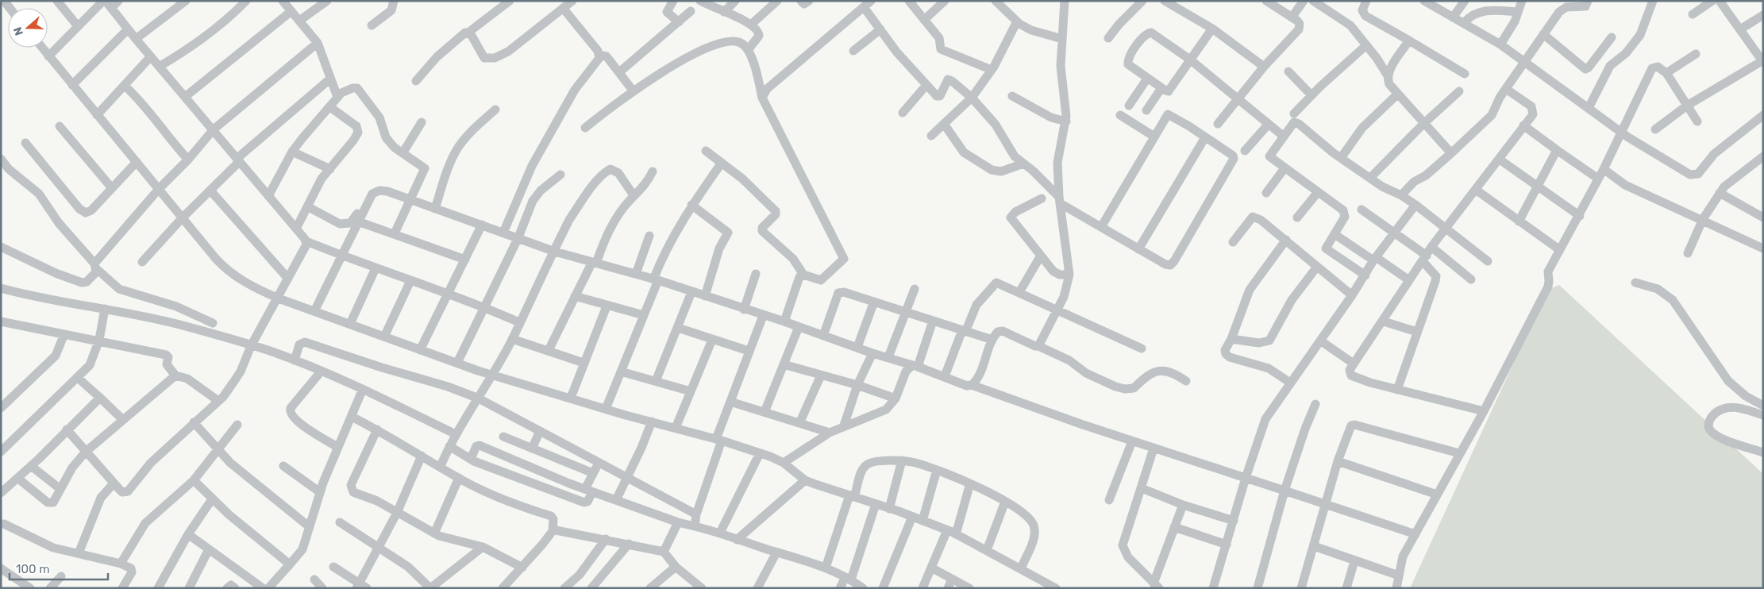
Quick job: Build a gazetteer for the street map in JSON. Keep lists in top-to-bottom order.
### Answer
{
  "scale_bar": "100 m",
  "north": "left"
}
